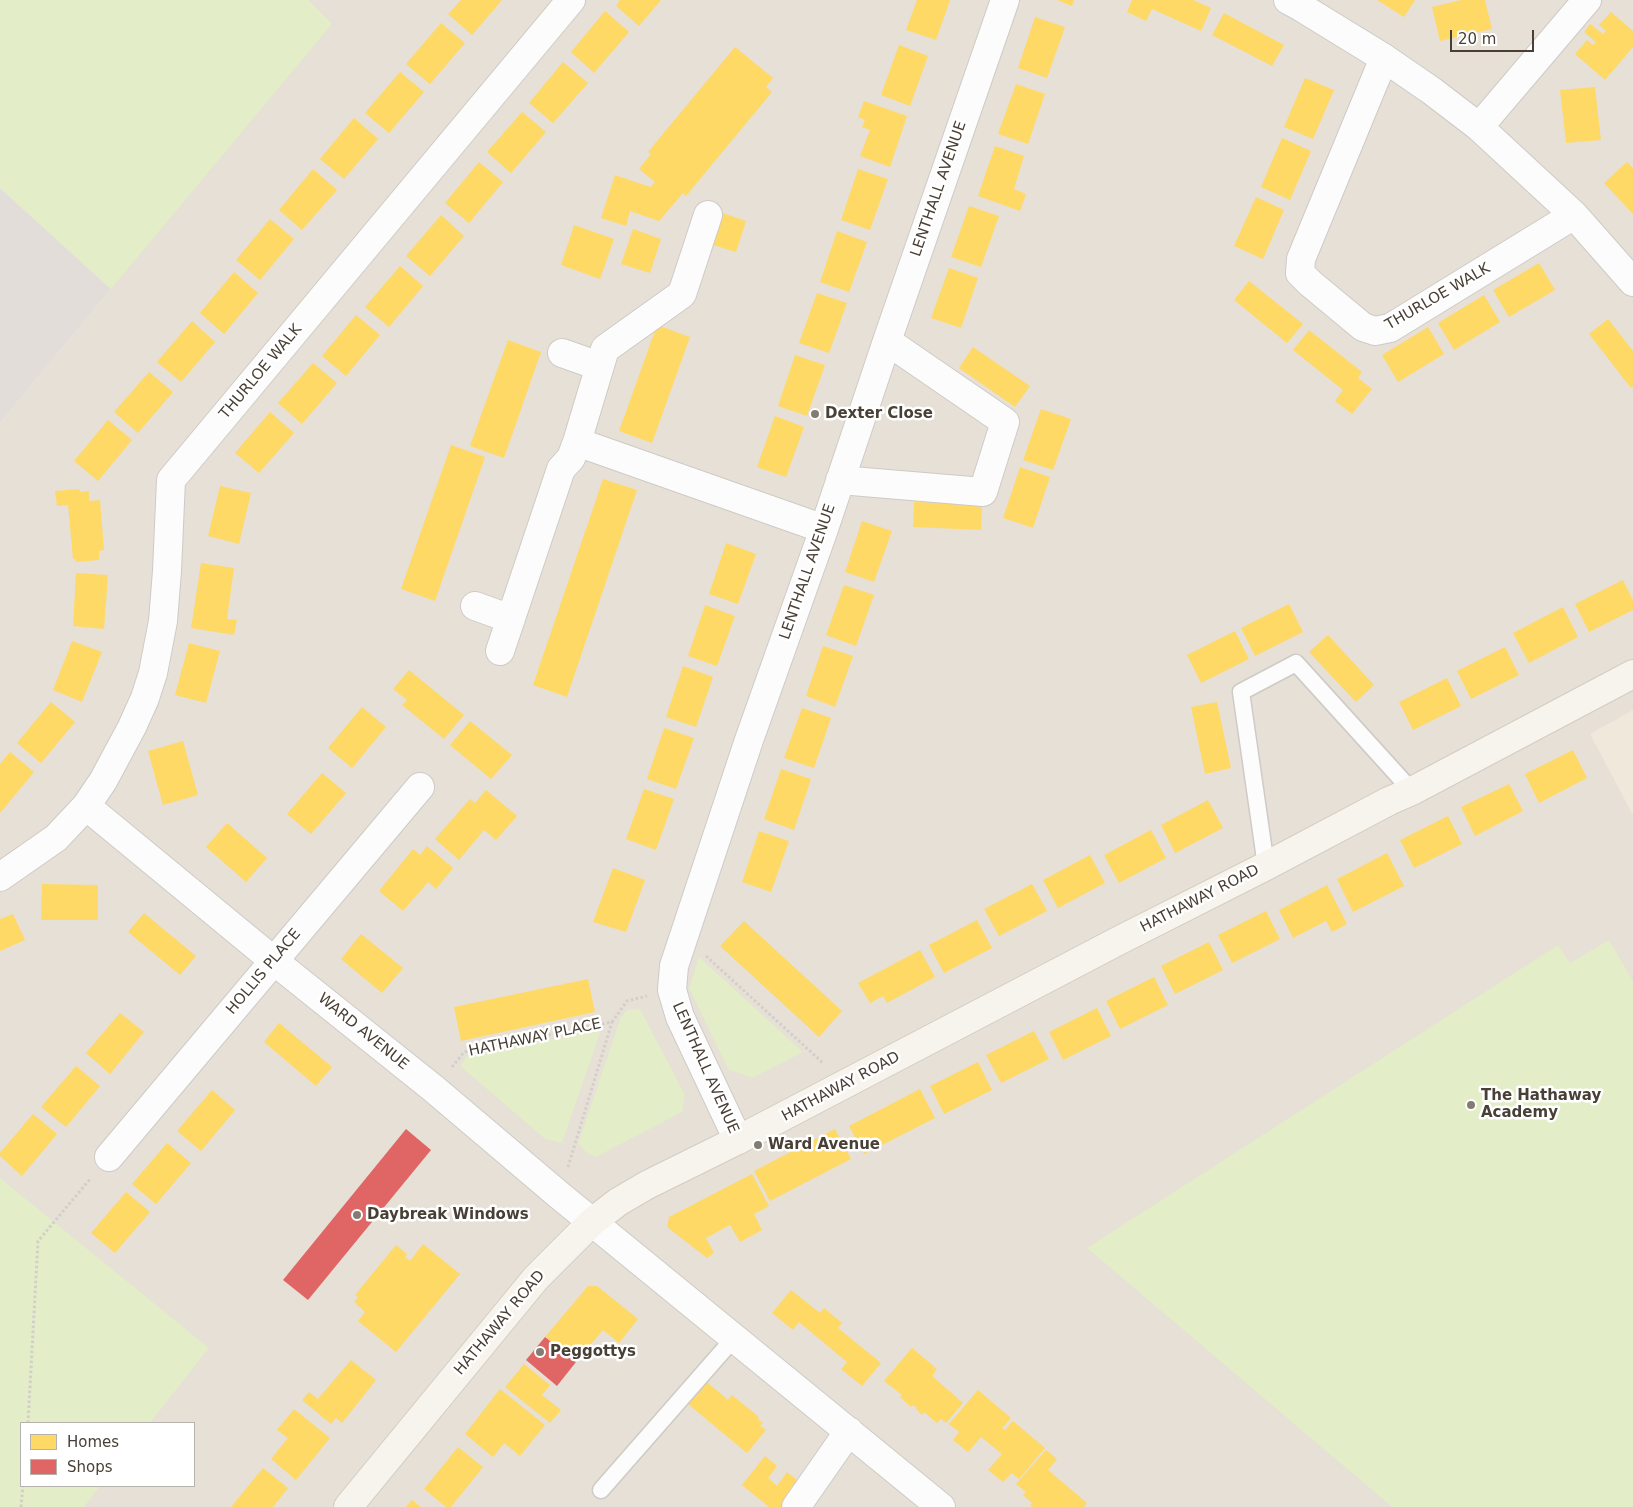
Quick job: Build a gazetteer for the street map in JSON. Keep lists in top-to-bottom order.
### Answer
{
  "streets": {
    "street": [
      "LENTHALL AVENUE",
      "THURLOE WALK",
      "HATHAWAY ROAD",
      "HOLLIS PLACE",
      "WARD AVENUE"
    ],
    "path": ["HATHAWAY PLACE"]
  },
  "crossings": [
    ["LENTHALL AVENUE", "HATHAWAY ROAD"],
    ["LENTHALL AVENUE", "HATHAWAY PLACE"],
    ["THURLOE WALK", "WARD AVENUE"],
    ["HATHAWAY ROAD", "WARD AVENUE"],
    ["HOLLIS PLACE", "WARD AVENUE"],
    ["WARD AVENUE", "HATHAWAY PLACE"]
  ],
  "places": [
    "Dexter Close",
    "The Hathaway Academy",
    "Ward Avenue",
    "Daybreak Windows",
    "Peggottys"
  ],
  "legend": ["Homes", "Shops"],
  "scale_bar": "20 m"
}
